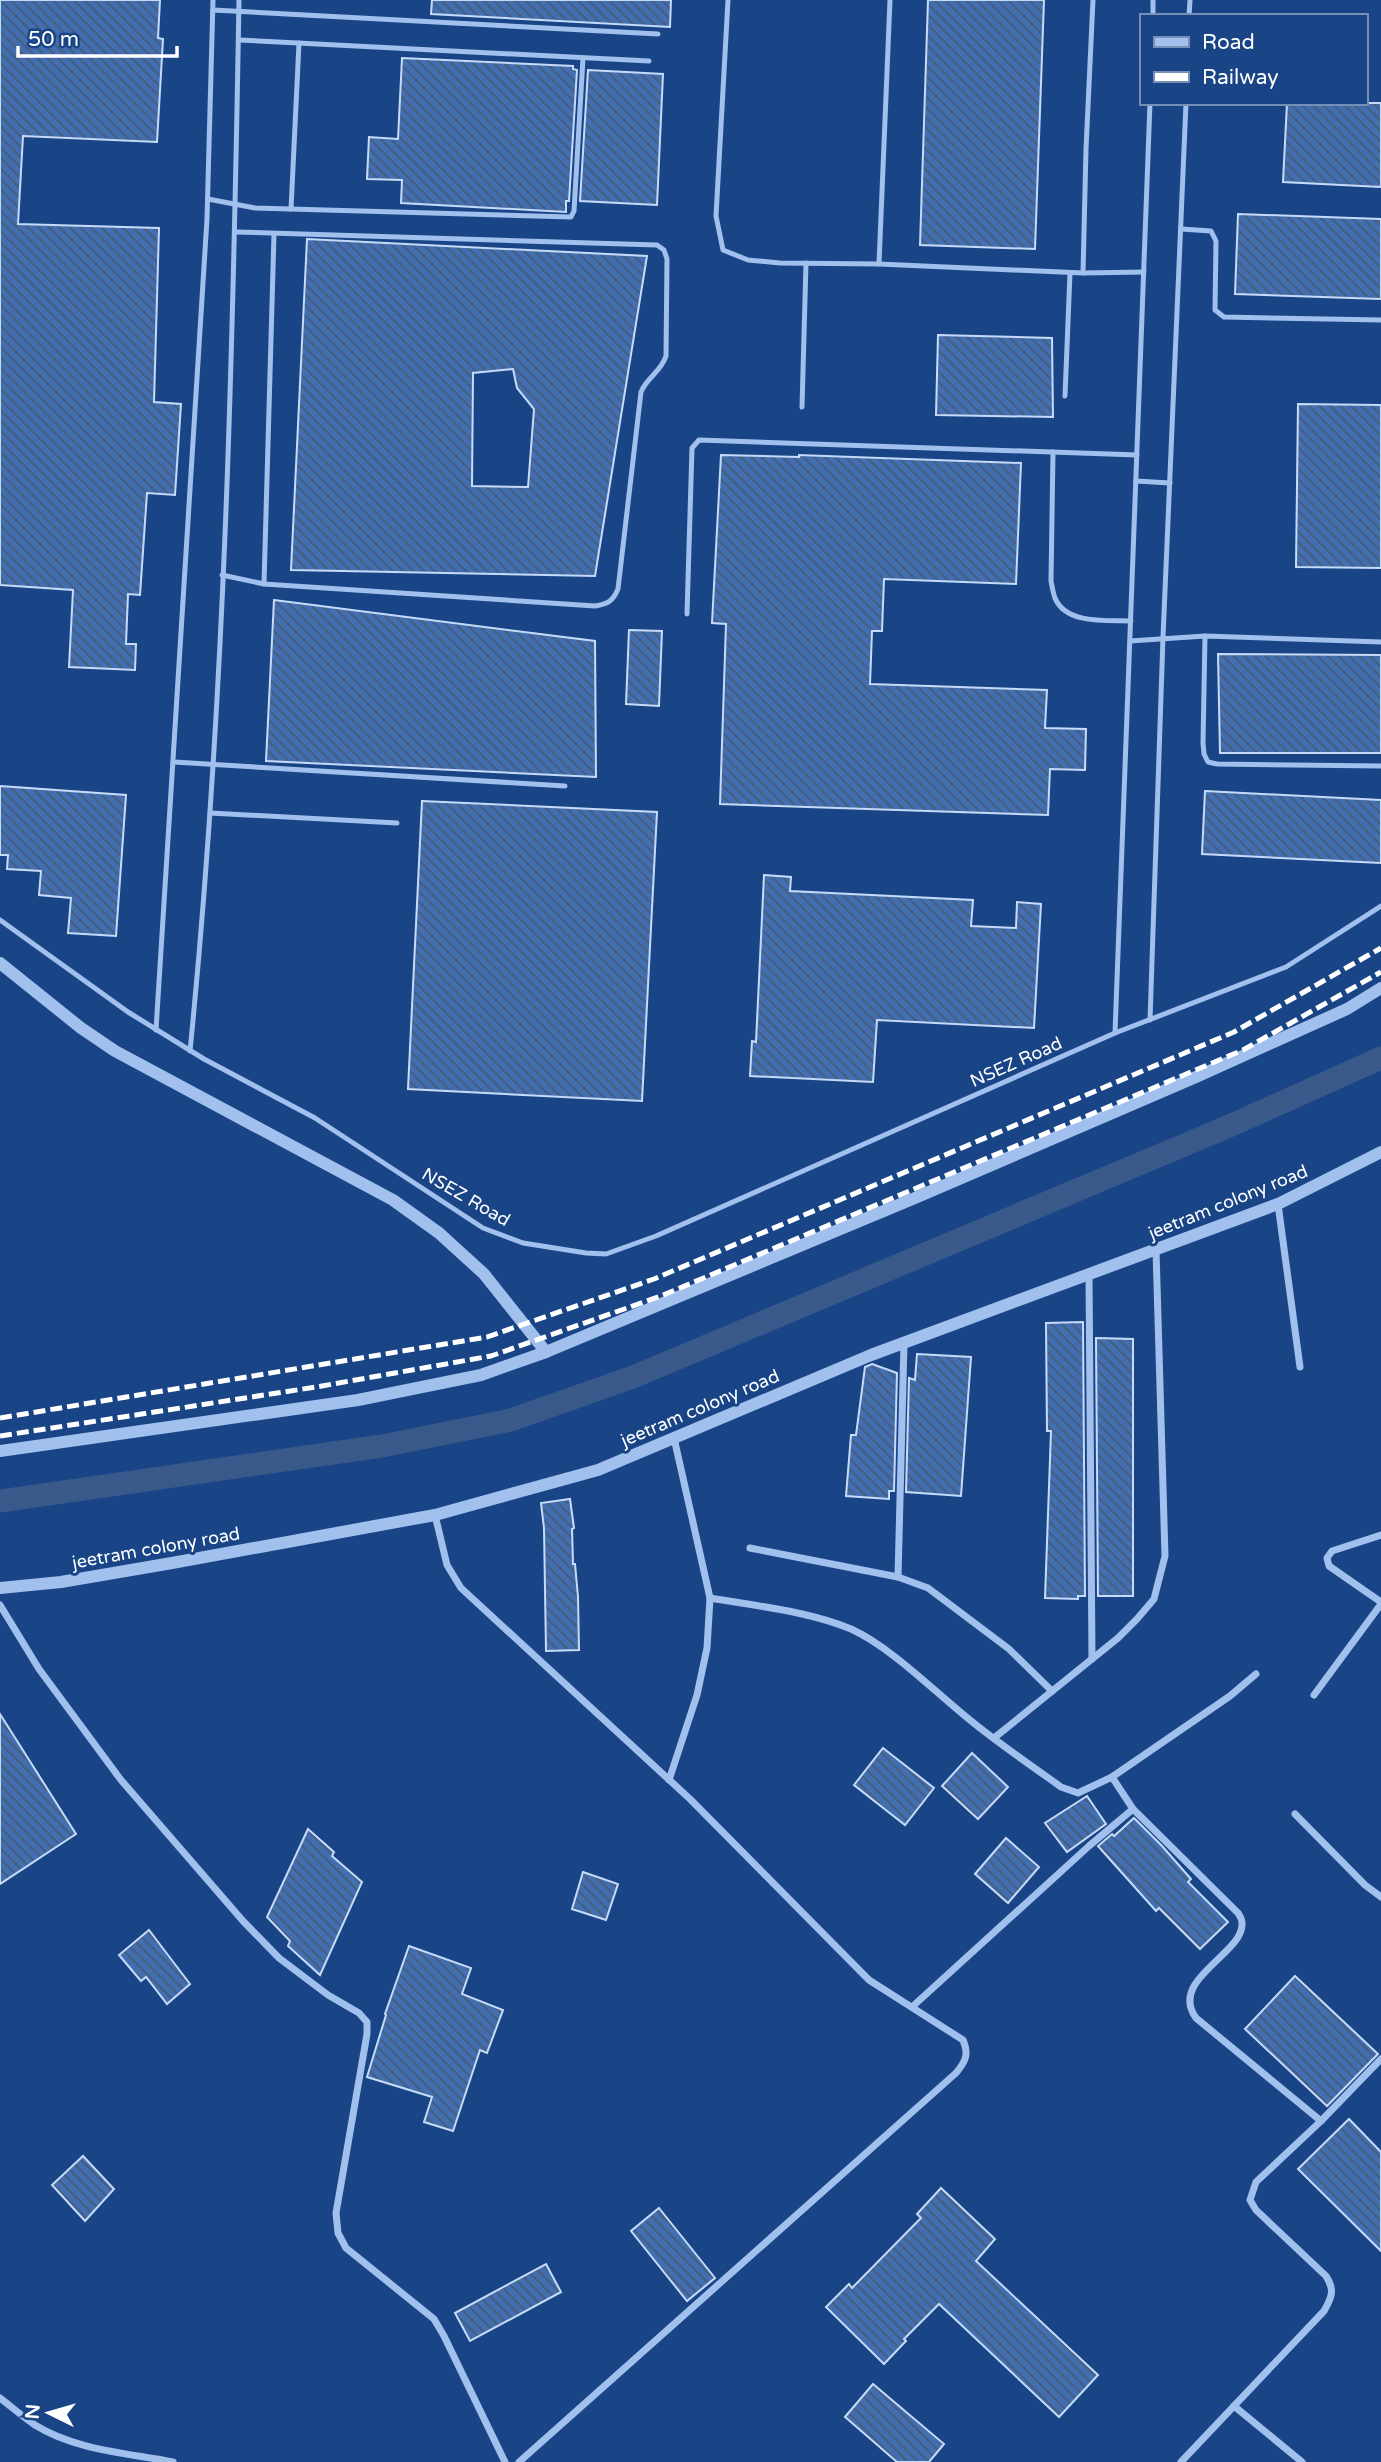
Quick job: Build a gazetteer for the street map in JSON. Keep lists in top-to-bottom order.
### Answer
{
  "streets": {
    "street": ["jeetram colony road"],
    "lane": ["NSEZ Road"]
  },
  "legend": ["Road", "Railway"],
  "scale_bar": "50 m",
  "north": "left"
}
